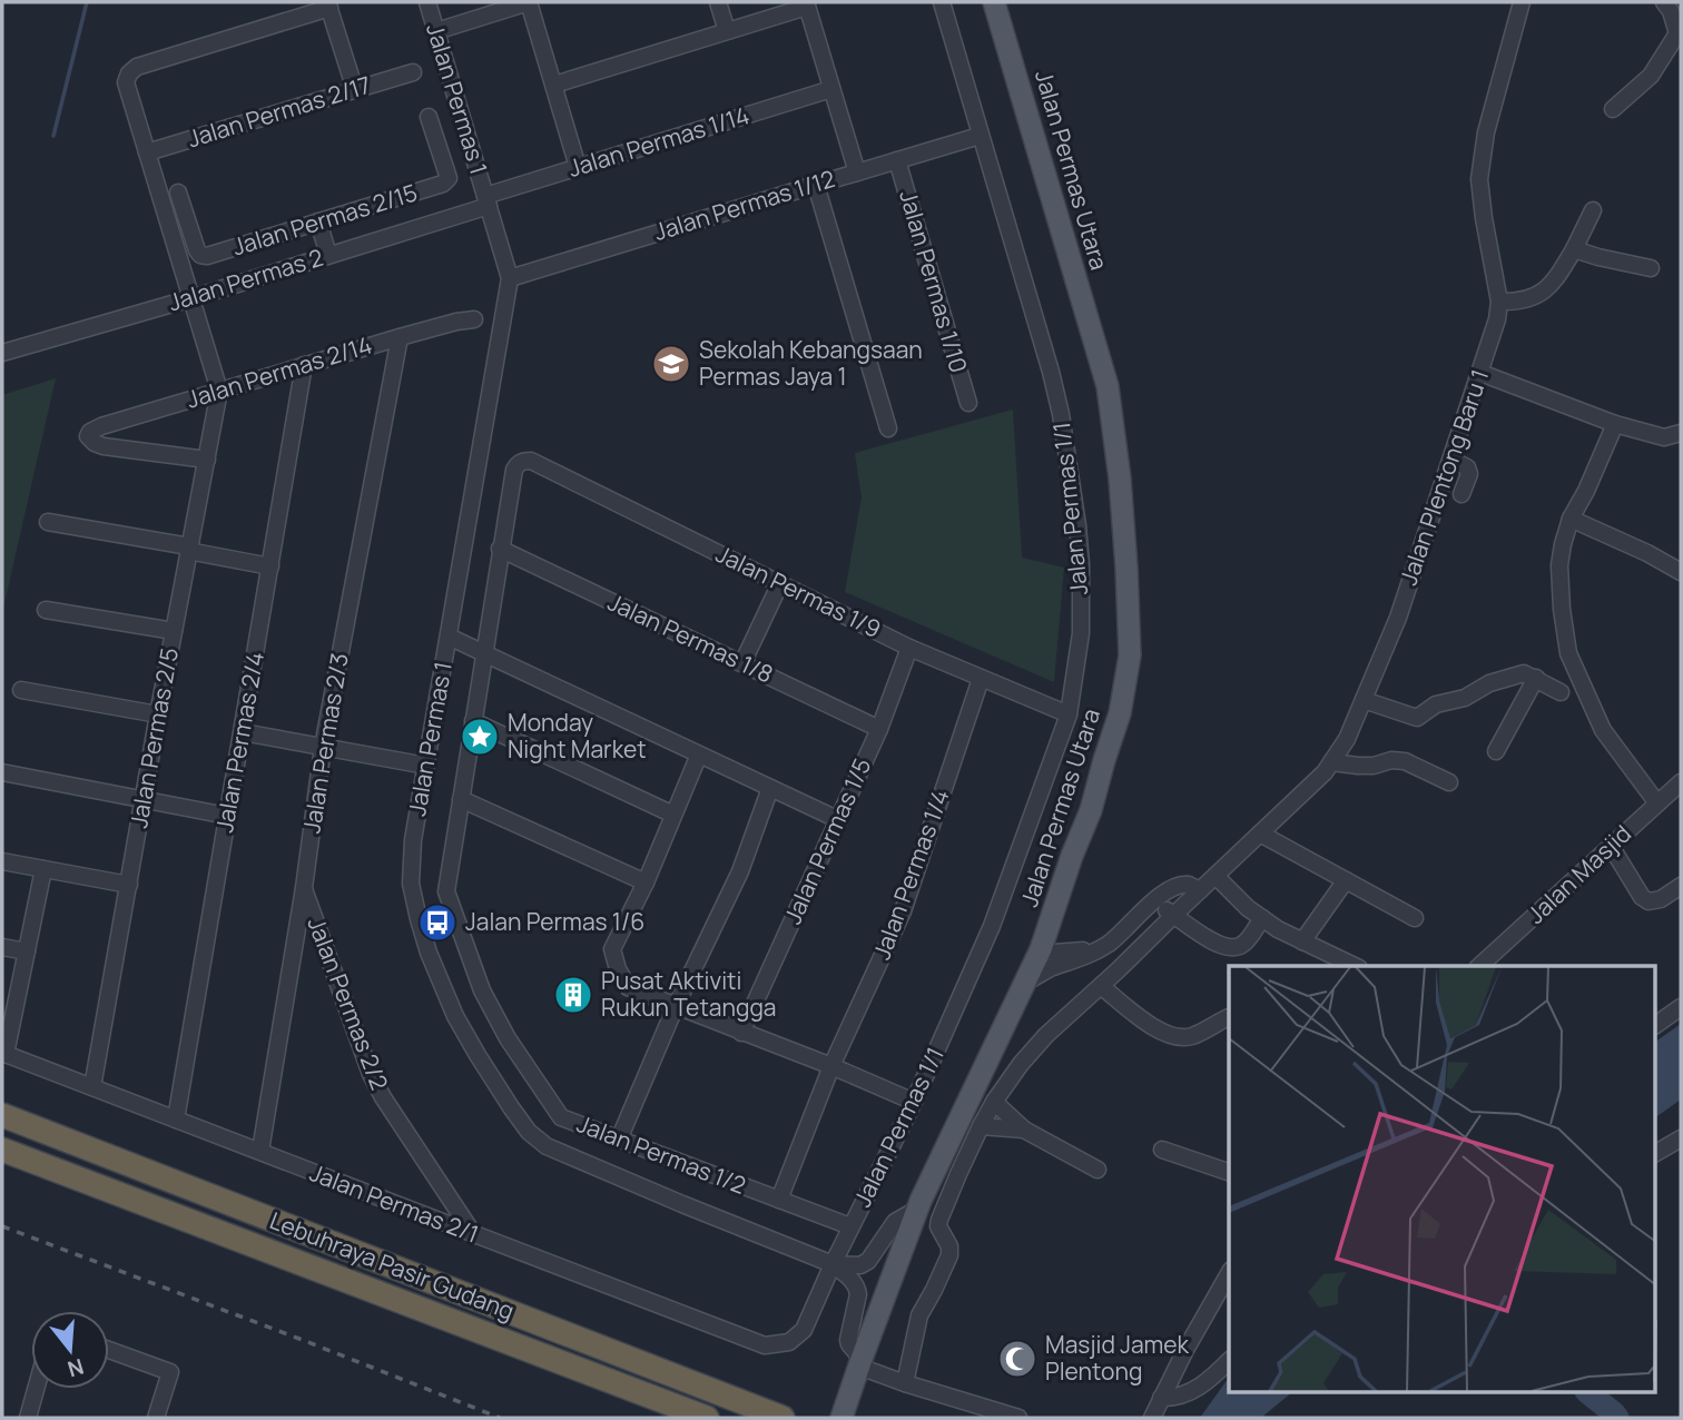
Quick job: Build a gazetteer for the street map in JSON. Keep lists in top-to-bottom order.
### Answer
{
  "streets": {
    "highway": ["Lebuhraya Pasir Gudang"],
    "main road": ["Jalan Permas Utara"],
    "street": [
      "Jalan Permas 1",
      "Jalan Permas 2/17",
      "Jalan Permas 1/14",
      "Jalan Permas 1/12",
      "Jalan Permas 2/15",
      "Jalan Permas 2",
      "Jalan Permas 1/10",
      "Jalan Permas 2/14",
      "Jalan Plentong Baru 1",
      "Jalan Permas 1/1",
      "Jalan Permas 1/9",
      "Jalan Permas 1/8",
      "Jalan Permas 2/5",
      "Jalan Permas 2/4",
      "Jalan Permas 2/3",
      "Jalan Permas 1/5",
      "Jalan Permas 1/4",
      "Jalan Masjid",
      "Jalan Permas 2/2",
      "Jalan Permas 1/2",
      "Jalan Permas 2/1"
    ]
  },
  "crossings": [
    ["Jalan Permas 1", "Jalan Permas 1/14"],
    ["Jalan Permas 1", "Jalan Permas Utara"],
    ["Jalan Permas 1", "Jalan Permas 1/12"],
    ["Jalan Permas 1", "Jalan Permas 2"],
    ["Jalan Permas 1", "Jalan Permas 1/1"],
    ["Jalan Permas 1/14", "Jalan Permas 2"],
    ["Jalan Permas 1/12", "Jalan Permas 1/10"],
    ["Jalan Permas 1/12", "Jalan Permas 1/1"],
    ["Jalan Permas 2/14", "Jalan Permas 2/5"],
    ["Jalan Permas 2/14", "Jalan Permas 2/4"],
    ["Jalan Permas 2/14", "Jalan Permas 2/3"],
    ["Jalan Permas 1/1", "Jalan Permas 1/9"],
    ["Jalan Permas 1/1", "Jalan Permas 1/2"],
    ["Jalan Permas 1/1", "Jalan Permas 2/1"],
    ["Jalan Permas 1/9", "Jalan Permas 1/5"],
    ["Jalan Permas 1/9", "Jalan Permas 1/4"],
    ["Jalan Permas 1/9", "Jalan Permas 1/2"],
    ["Jalan Permas 1/8", "Jalan Permas 1/5"],
    ["Jalan Permas 1/8", "Jalan Permas 1/2"],
    ["Jalan Permas 2/5", "Jalan Permas 2/1"],
    ["Jalan Permas 2/4", "Jalan Permas 2/1"],
    ["Jalan Permas 2/3", "Jalan Permas 2/2"],
    ["Jalan Permas 2/3", "Jalan Permas 2/1"],
    ["Jalan Permas 1/4", "Jalan Permas 1/2"],
    ["Jalan Permas 2/2", "Jalan Permas 2/1"]
  ],
  "places": {
    "school or university": ["Sekolah Kebangsaan Permas Jaya 1"],
    "place": ["Monday Night Market"],
    "bus stop": ["Jalan Permas 1/6"],
    "building": ["Pusat Aktiviti Rukun Tetangga"],
    "mosque": ["Masjid Jamek Plentong"]
  },
  "north": "bottom"
}
